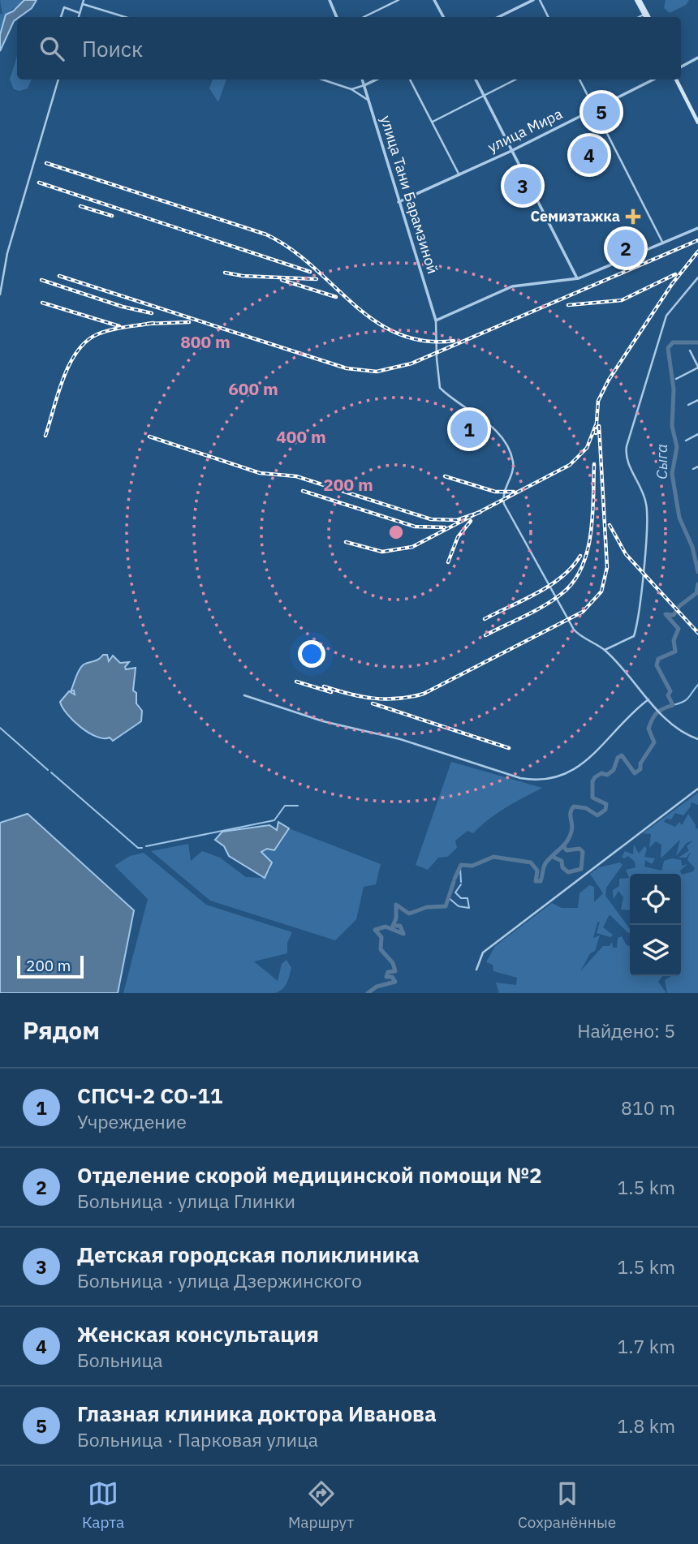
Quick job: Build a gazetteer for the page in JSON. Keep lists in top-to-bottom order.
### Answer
{
  "streets": {
    "street": ["улица Мира", "улица Тани Барамзиной"]
  },
  "crossings": [
    ["улица Мира", "улица Тани Барамзиной"]
  ],
  "water": ["Сыга"],
  "places": {
    "health": ["Семиэтажка"]
  },
  "scale_bar": "200 m",
  "page": {
    "search": "Поиск",
    "pins": [
      "5",
      "4",
      "3",
      "2",
      "1"
    ],
    "scale": "200 m",
    "heading": ["Рядом", "Найдено: 5"],
    "list": [
      {
        "mark": "1",
        "name": "СПСЧ-2 СО-11",
        "note": "Учреждение",
        "value": "810 m"
      },
      {
        "mark": "2",
        "name": "Отделение скорой медицинской помощи №2",
        "note": "Больница · улица Глинки",
        "value": "1.5 km"
      },
      {
        "mark": "3",
        "name": "Детская городская поликлиника",
        "note": "Больница · улица Дзержинского",
        "value": "1.5 km"
      },
      {
        "mark": "4",
        "name": "Женская консультация",
        "note": "Больница",
        "value": "1.7 km"
      },
      {
        "mark": "5",
        "name": "Глазная клиника доктора Иванова",
        "note": "Больница · Парковая улица",
        "value": "1.8 km"
      }
    ],
    "nav": ["Карта", "Маршрут", "Сохранённые"]
  },
  "rings": [
    "800 m",
    "600 m",
    "400 m",
    "200 m"
  ]
}
